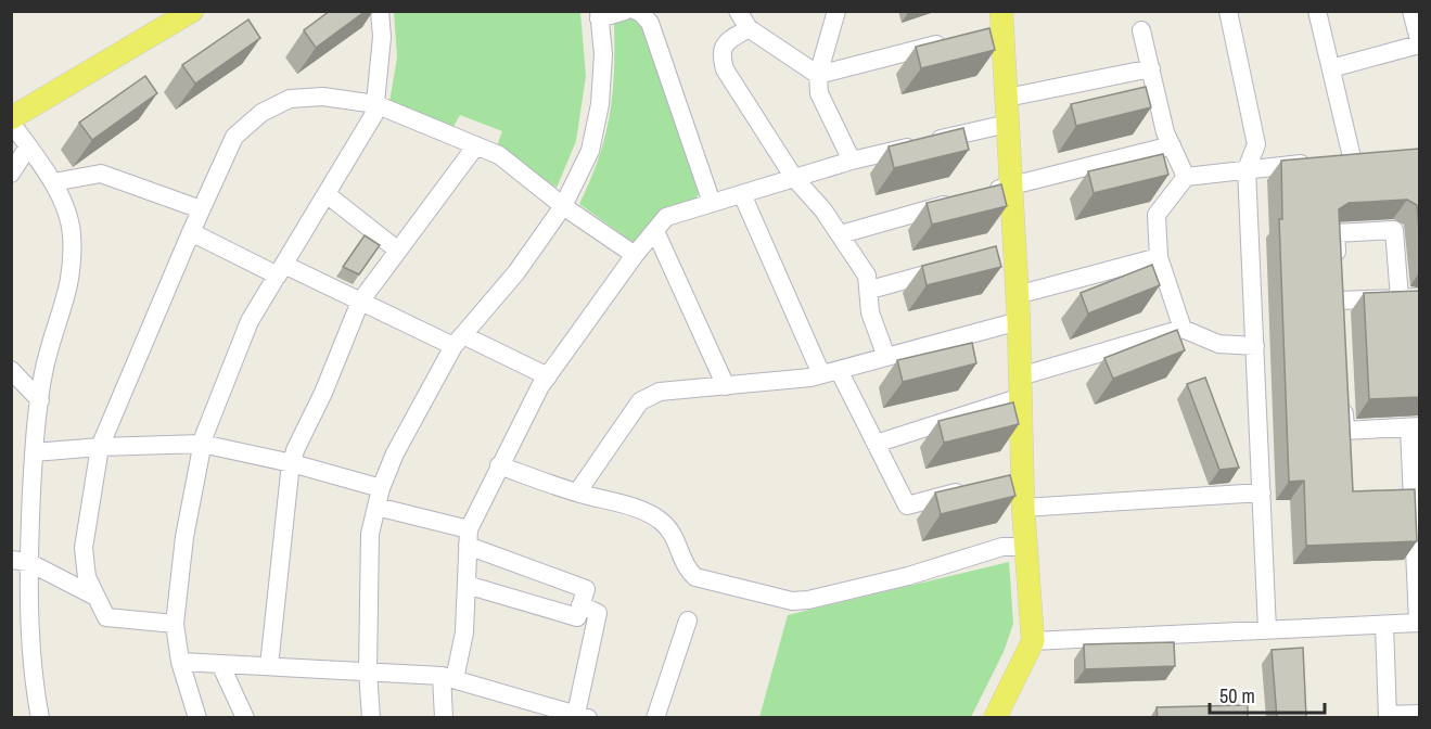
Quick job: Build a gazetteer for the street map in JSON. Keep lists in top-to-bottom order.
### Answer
{
  "scale_bar": "50 m"
}
